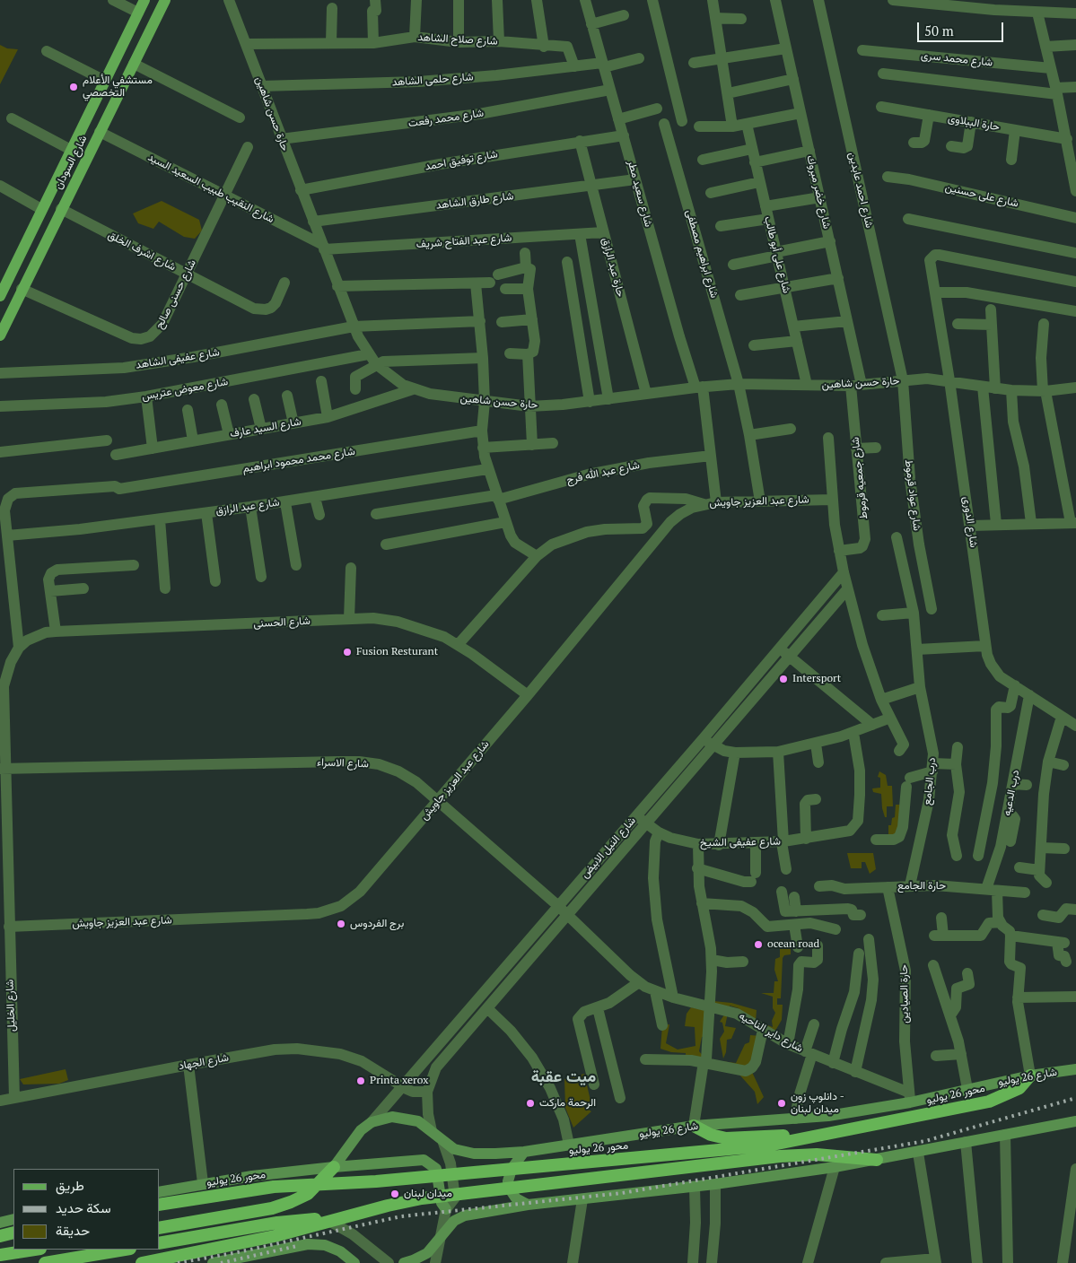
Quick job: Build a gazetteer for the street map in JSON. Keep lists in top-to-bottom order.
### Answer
{
  "streets": {
    "highway": ["محور 26 يوليو"],
    "main road": ["شارع السودان", "شارع 26 يوليو"],
    "street": [
      "شارع صلاح الشاهد",
      "شارع محمد سرى",
      "شارع حلمى الشاهد",
      "حارة حسن شاهين",
      "شارع محمد رفعت",
      "حارة الببلاوى",
      "شارع توفيق احمد",
      "شارع النقيب طبيب السعيد السيد",
      "شارع احمد عابدين",
      "شارع خضر مبروك",
      "شارع سعيد مطر",
      "شارع على حسنين",
      "شارع طارق الشاهد",
      "شارع عبد الفتاح شريف",
      "شارع اشرف الخلق",
      "شارع ابراهيم مصطفى",
      "شارع على أبو طالب",
      "حارة عبد الرازق",
      "شارع حسنى صالح",
      "شارع عفيفى الشاهد",
      "شارع معوض عتريس",
      "شارع السيد عارف",
      "شارع محمد محمود ابراهيم",
      "شارع عبد الله فرج",
      "شارع جمعيه قرموط",
      "شارع عواد قرموط",
      "شارع عبد العزيز جاويش",
      "شارع عبد الرازق",
      "شارع الدورى",
      "شارع الحسنى",
      "شارع الاسراء",
      "درب الجامع",
      "درب الدعيه",
      "شارع عفيفى الشيخ",
      "شارع النيل الابيض",
      "حارة الجامع",
      "حارة الصيادين",
      "شارع الخليل",
      "شارع داير الناحيه",
      "شارع الجهاد"
    ]
  },
  "crossings": [
    ["شارع صلاح الشاهد", "شارع حلمى الشاهد"],
    ["شارع صلاح الشاهد", "حارة حسن شاهين"],
    ["شارع حلمى الشاهد", "حارة حسن شاهين"],
    ["شارع حلمى الشاهد", "شارع سعيد مطر"],
    ["حارة حسن شاهين", "شارع محمد رفعت"],
    ["حارة حسن شاهين", "شارع توفيق احمد"],
    ["حارة حسن شاهين", "شارع النقيب طبيب السعيد السيد"],
    ["حارة حسن شاهين", "شارع احمد عابدين"],
    ["حارة حسن شاهين", "شارع خضر مبروك"],
    ["حارة حسن شاهين", "شارع سعيد مطر"],
    ["حارة حسن شاهين", "شارع طارق الشاهد"],
    ["حارة حسن شاهين", "شارع عبد الفتاح شريف"],
    ["حارة حسن شاهين", "شارع ابراهيم مصطفى"],
    ["حارة حسن شاهين", "شارع على أبو طالب"],
    ["حارة حسن شاهين", "حارة عبد الرازق"],
    ["حارة حسن شاهين", "شارع عفيفى الشاهد"],
    ["حارة حسن شاهين", "شارع معوض عتريس"],
    ["حارة حسن شاهين", "شارع السيد عارف"],
    ["حارة حسن شاهين", "شارع جمعيه قرموط"],
    ["حارة حسن شاهين", "شارع عواد قرموط"],
    ["حارة حسن شاهين", "شارع الدورى"],
    ["شارع محمد رفعت", "شارع سعيد مطر"],
    ["شارع توفيق احمد", "شارع سعيد مطر"],
    ["شارع توفيق احمد", "حارة عبد الرازق"],
    ["شارع السودان", "شارع النقيب طبيب السعيد السيد"],
    ["شارع السودان", "شارع اشرف الخلق"],
    ["شارع السودان", "شارع حسنى صالح"],
    ["شارع النقيب طبيب السعيد السيد", "شارع عبد الفتاح شريف"],
    ["شارع النقيب طبيب السعيد السيد", "شارع حسنى صالح"],
    ["شارع احمد عابدين", "شارع عواد قرموط"],
    ["شارع خضر مبروك", "شارع جمعيه قرموط"],
    ["شارع سعيد مطر", "شارع طارق الشاهد"],
    ["شارع سعيد مطر", "شارع عبد الله فرج"],
    ["شارع سعيد مطر", "شارع عبد العزيز جاويش"],
    ["شارع طارق الشاهد", "حارة عبد الرازق"],
    ["شارع عبد الفتاح شريف", "حارة عبد الرازق"],
    ["شارع اشرف الخلق", "شارع حسنى صالح"],
    ["شارع ابراهيم مصطفى", "شارع عبد العزيز جاويش"],
    ["شارع محمد محمود ابراهيم", "شارع عبد الرازق"],
    ["شارع محمد محمود ابراهيم", "شارع الحسنى"],
    ["شارع محمد محمود ابراهيم", "شارع الخليل"],
    ["شارع عبد العزيز جاويش", "شارع الحسنى"],
    ["شارع عبد العزيز جاويش", "شارع الاسراء"],
    ["شارع عبد العزيز جاويش", "شارع الخليل"],
    ["شارع الحسنى", "شارع الخليل"],
    ["شارع الاسراء", "شارع النيل الابيض"],
    ["شارع الاسراء", "شارع الخليل"],
    ["شارع الاسراء", "شارع داير الناحيه"],
    ["درب الجامع", "حارة الجامع"],
    ["درب الدعيه", "حارة الجامع"],
    ["شارع عفيفى الشيخ", "شارع النيل الابيض"],
    ["شارع النيل الابيض", "شارع الجهاد"],
    ["شارع النيل الابيض", "شارع 26 يوليو"],
    ["حارة الجامع", "حارة الصيادين"],
    ["حارة الصيادين", "شارع داير الناحيه"],
    ["حارة الصيادين", "شارع 26 يوليو"],
    ["شارع الخليل", "شارع الجهاد"],
    ["شارع داير الناحيه", "شارع 26 يوليو"],
    ["شارع 26 يوليو", "محور 26 يوليو"]
  ],
  "districts": ["ميت عقبة"],
  "places": [
    "مستشفي الأعلام التخصصي",
    "Fusion Resturant",
    "Intersport",
    "برج الفردوس",
    "ocean road",
    "Printa xerox",
    "الرحمة ماركت",
    "دانلوپ زون - ميدان لبنان",
    "ميدان لبنان"
  ],
  "legend": ["طريق", "سكة حديد", "حديقة"],
  "scale_bar": "50 m"
}
